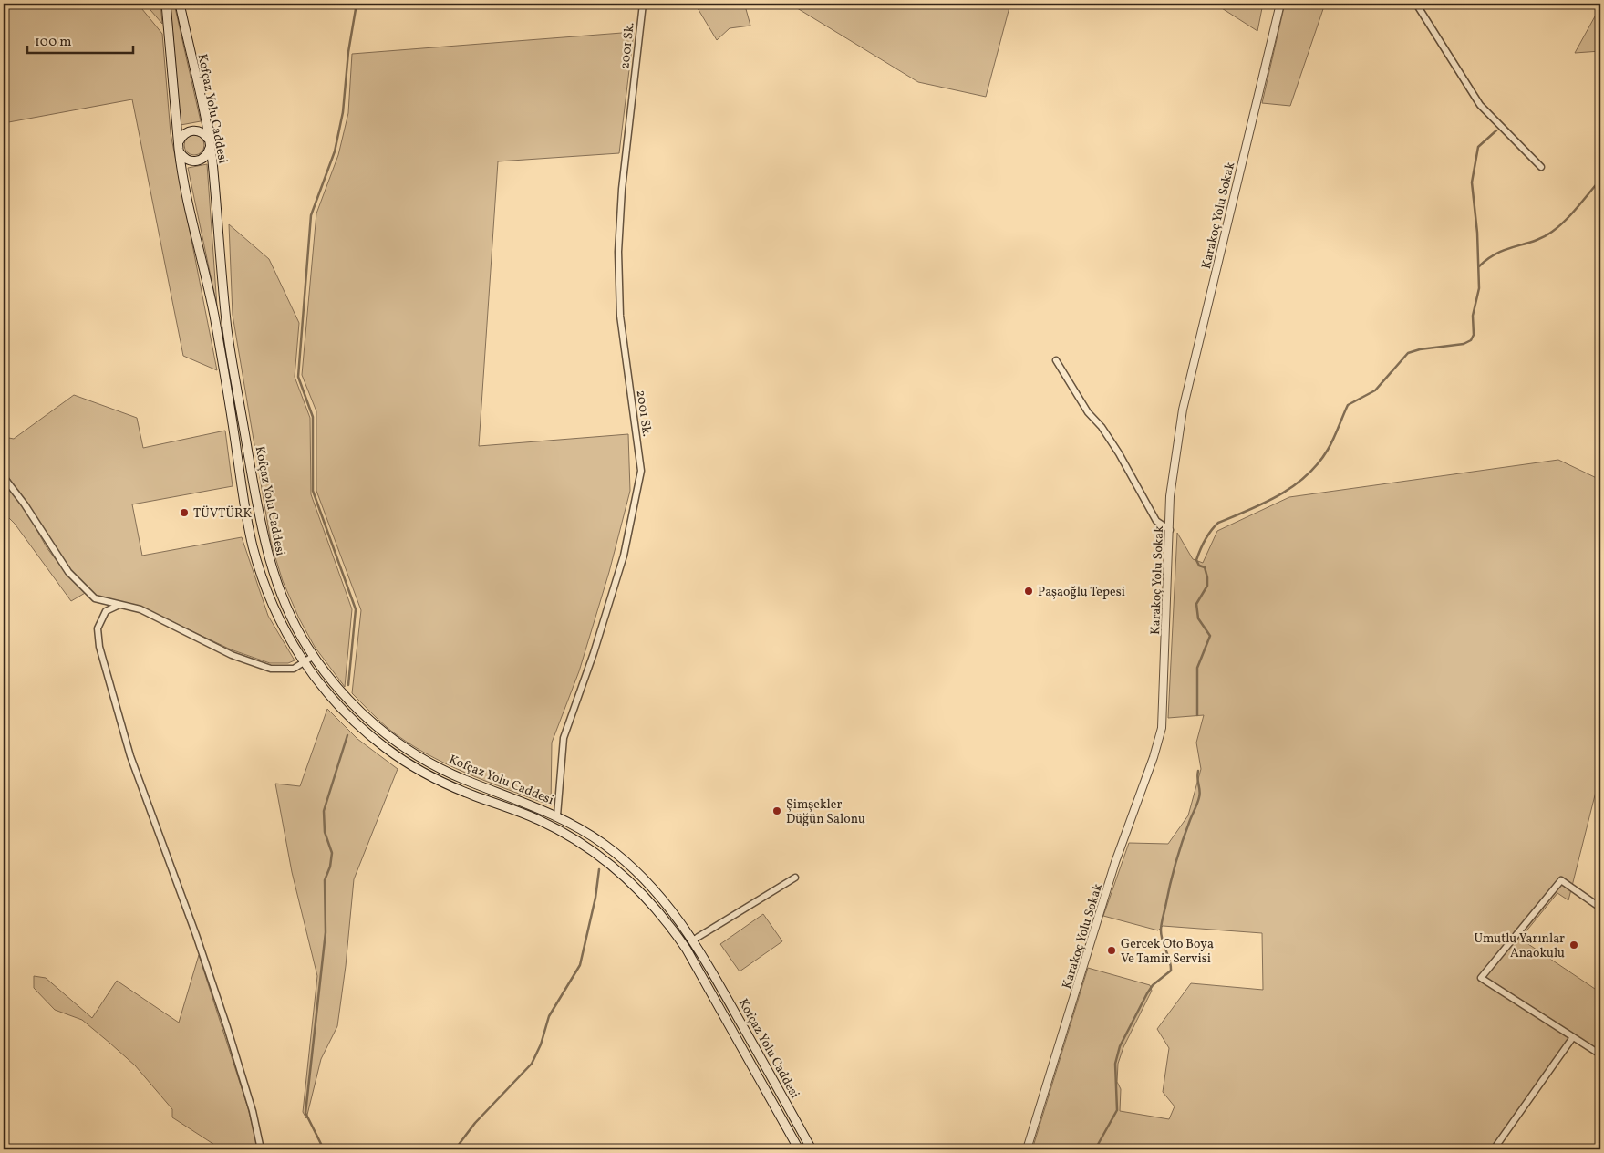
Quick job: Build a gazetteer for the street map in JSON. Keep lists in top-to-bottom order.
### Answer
{
  "streets": {
    "main road": ["Kofçaz Yolu Caddesi"],
    "street": ["2001 Sk.", "Karakoç Yolu Sokak"]
  },
  "crossings": [
    ["2001 Sk.", "Kofçaz Yolu Caddesi"]
  ],
  "places": [
    "TÜVTÜRK",
    "Paşaoğlu Tepesi",
    "Şimşekler Düğün Salonu",
    "Umutlu Yarınlar Anaokulu",
    "Gercek Oto Boya Ve Tamir Servisi"
  ],
  "scale_bar": "100 m"
}
